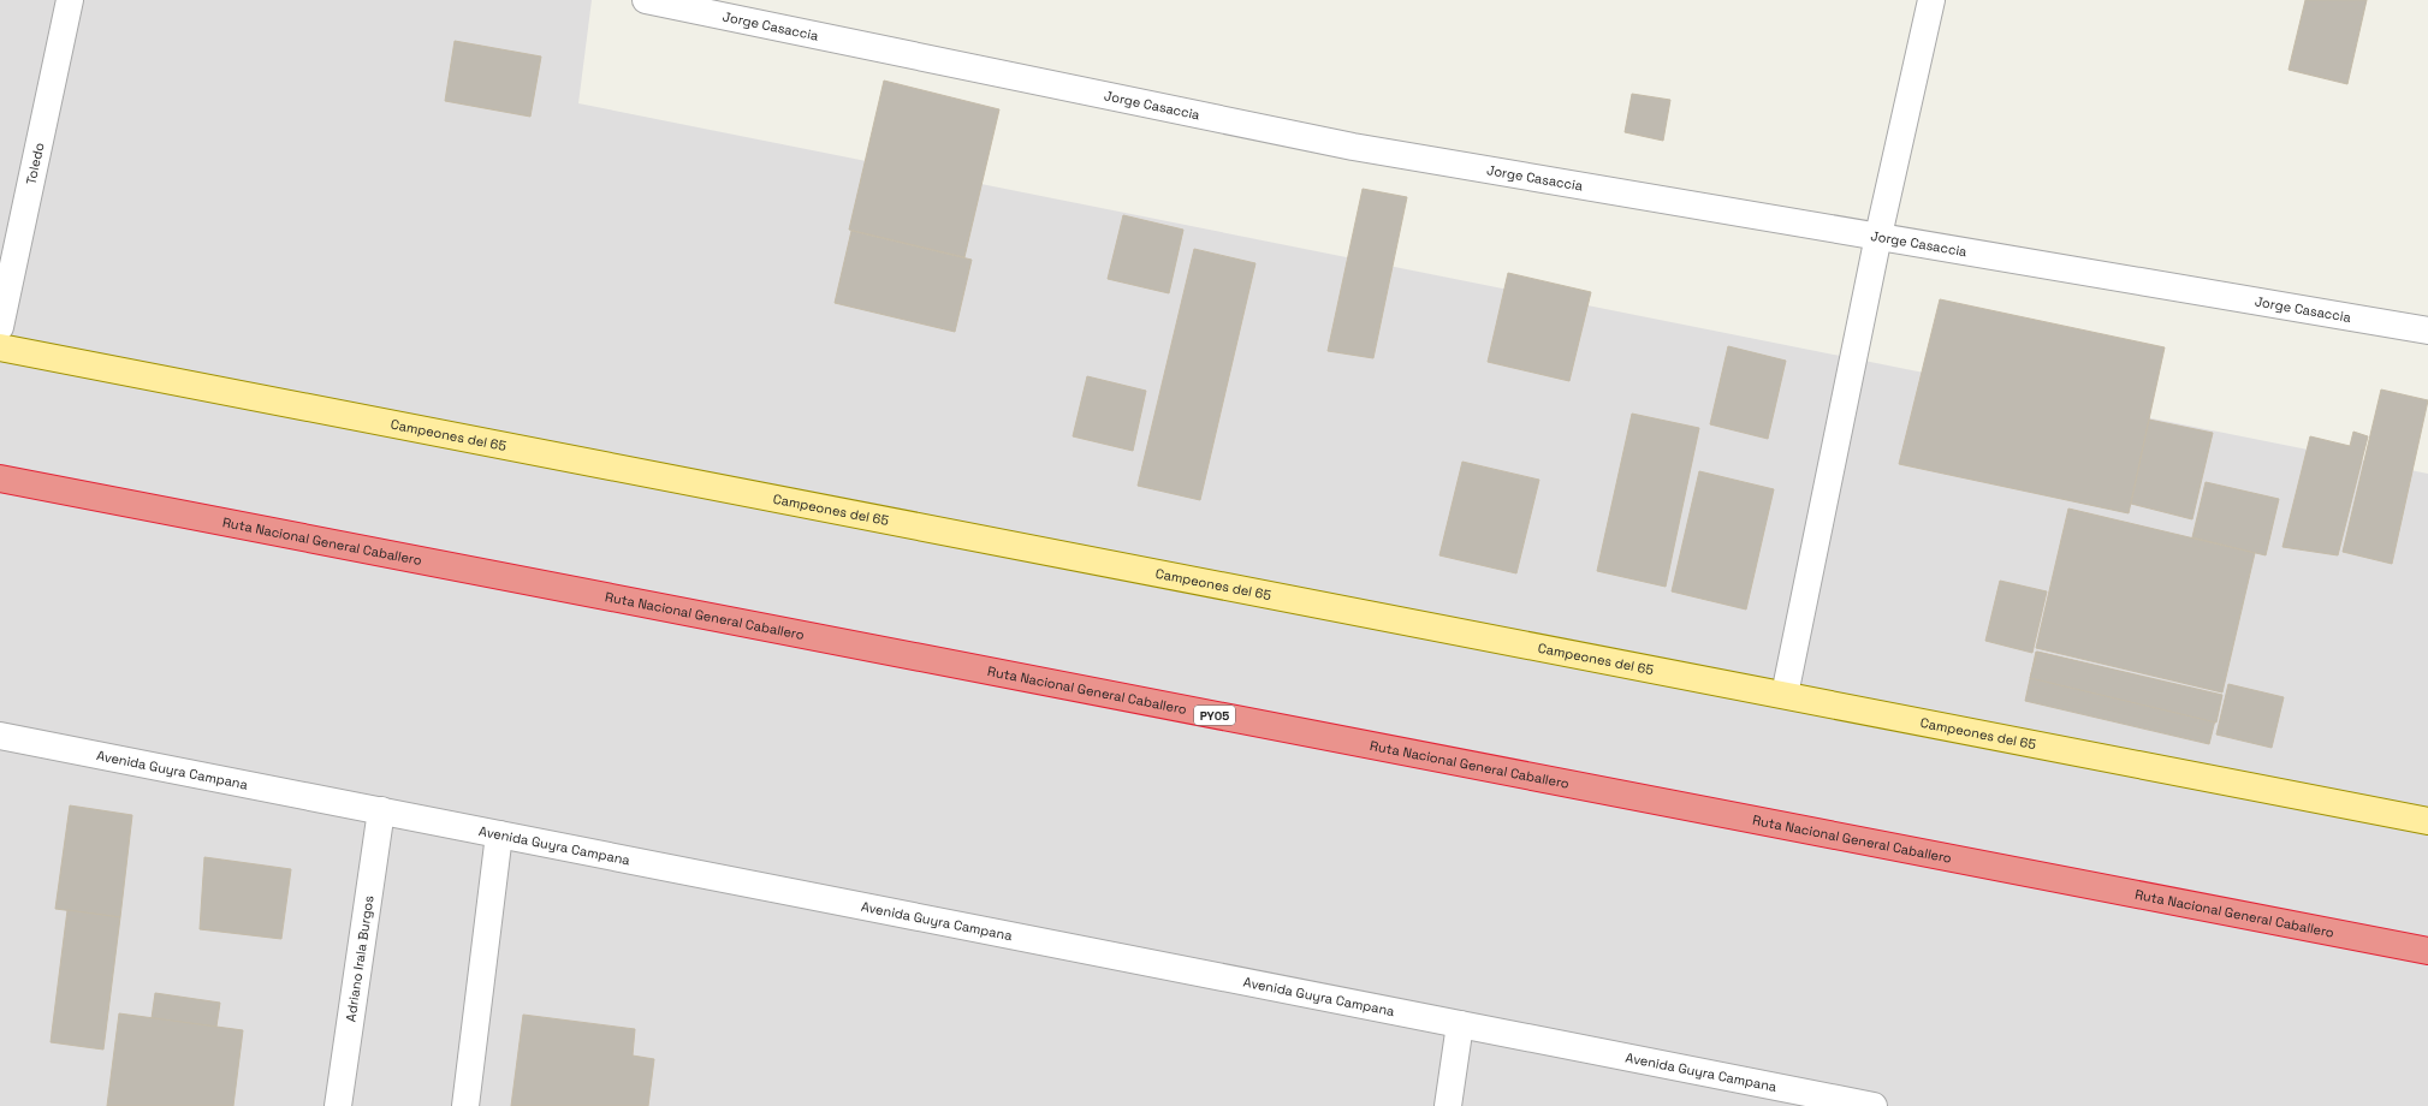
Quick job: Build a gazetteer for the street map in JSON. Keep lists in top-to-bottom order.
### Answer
{
  "streets": {
    "highway": ["Ruta Nacional General Caballero", "PY05"],
    "main road": ["Campeones del 65"],
    "street": [
      "Jorge Casaccia",
      "Toledo",
      "Avenida Guyra Campana",
      "Adriano Irala Burgos"
    ]
  },
  "crossings": [
    ["Avenida Guyra Campana", "Adriano Irala Burgos"]
  ]
}
